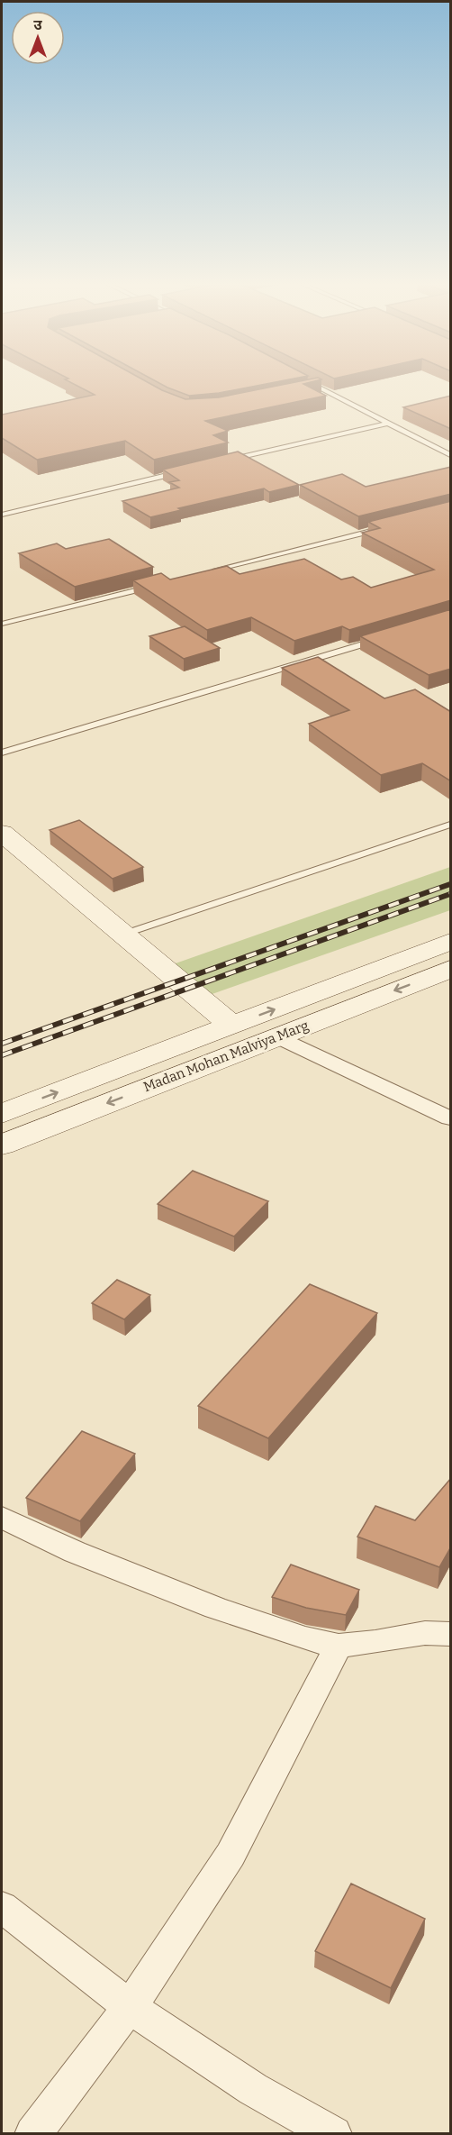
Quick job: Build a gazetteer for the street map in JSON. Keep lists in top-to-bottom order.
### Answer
{
  "streets": {
    "main road": ["Madan Mohan Malviya Marg"]
  },
  "north": "top"
}
